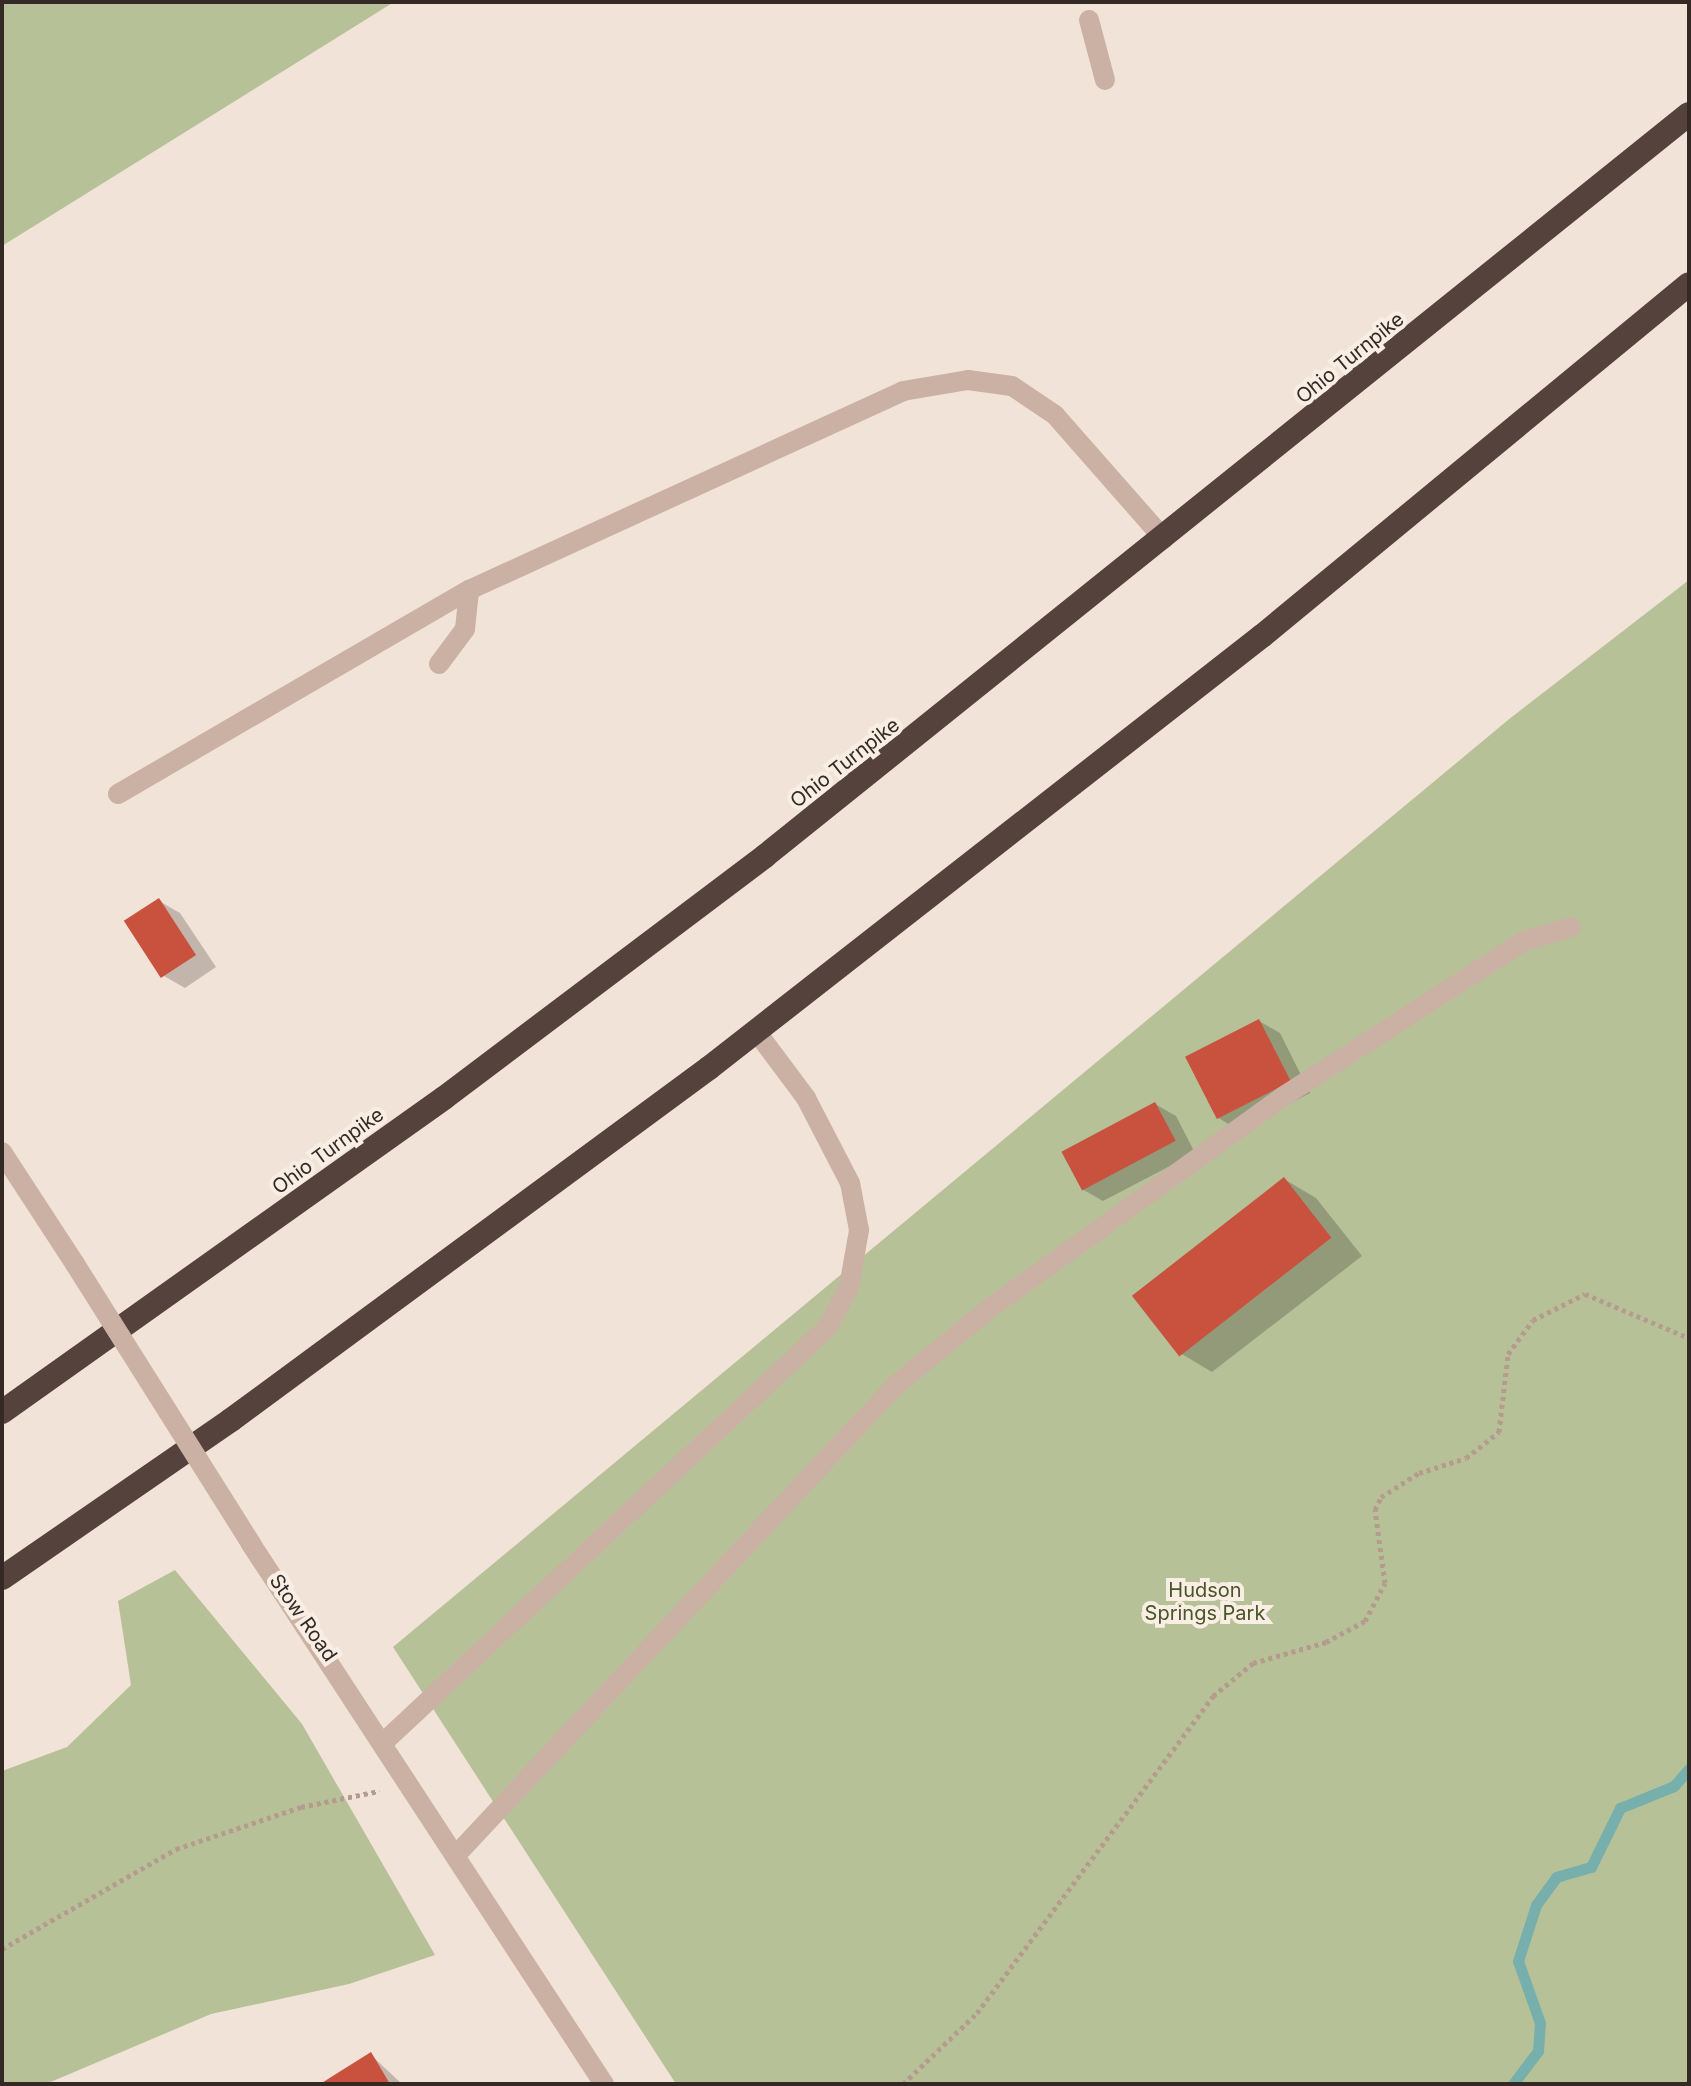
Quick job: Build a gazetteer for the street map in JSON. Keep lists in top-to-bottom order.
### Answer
{
  "streets": {
    "highway": ["Ohio Turnpike"],
    "street": ["Stow Road"]
  },
  "parks": ["Hudson Springs Park"]
}
